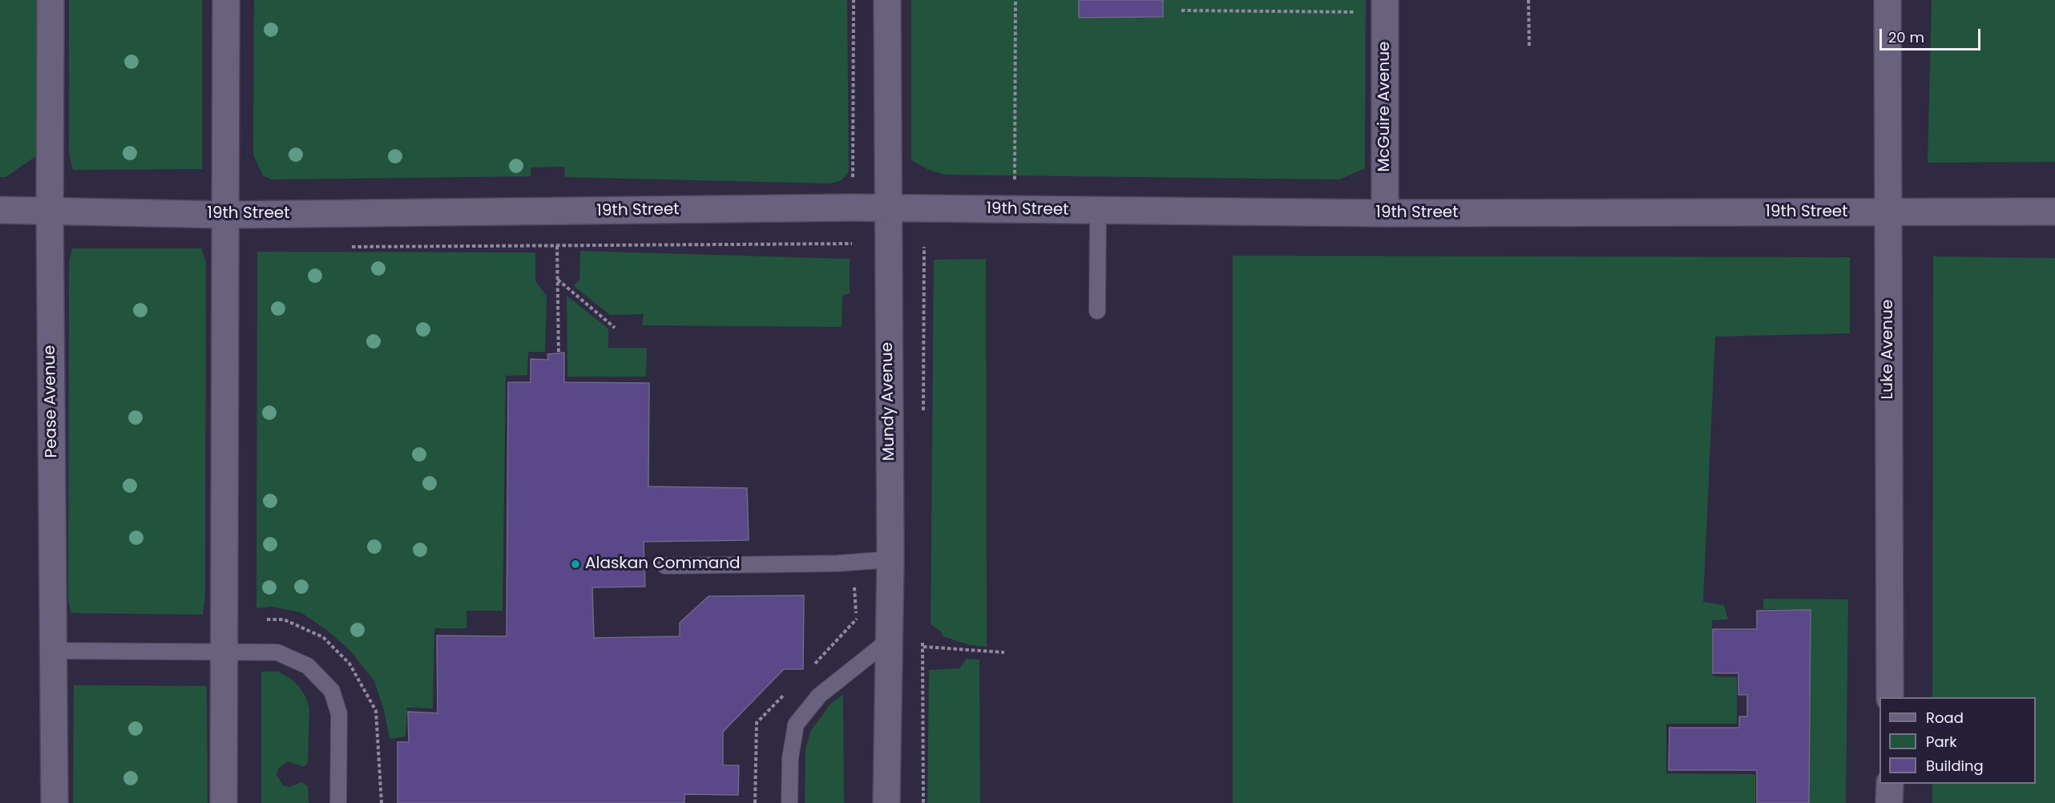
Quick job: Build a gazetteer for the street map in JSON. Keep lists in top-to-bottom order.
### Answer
{
  "streets": {
    "street": [
      "McGuire Avenue",
      "19th Street",
      "Luke Avenue",
      "Pease Avenue",
      "Mundy Avenue"
    ]
  },
  "crossings": [
    ["McGuire Avenue", "19th Street"],
    ["19th Street", "Luke Avenue"],
    ["19th Street", "Pease Avenue"],
    ["19th Street", "Mundy Avenue"]
  ],
  "places": ["Alaskan Command"],
  "legend": ["Road", "Park", "Building"],
  "scale_bar": "20 m"
}
